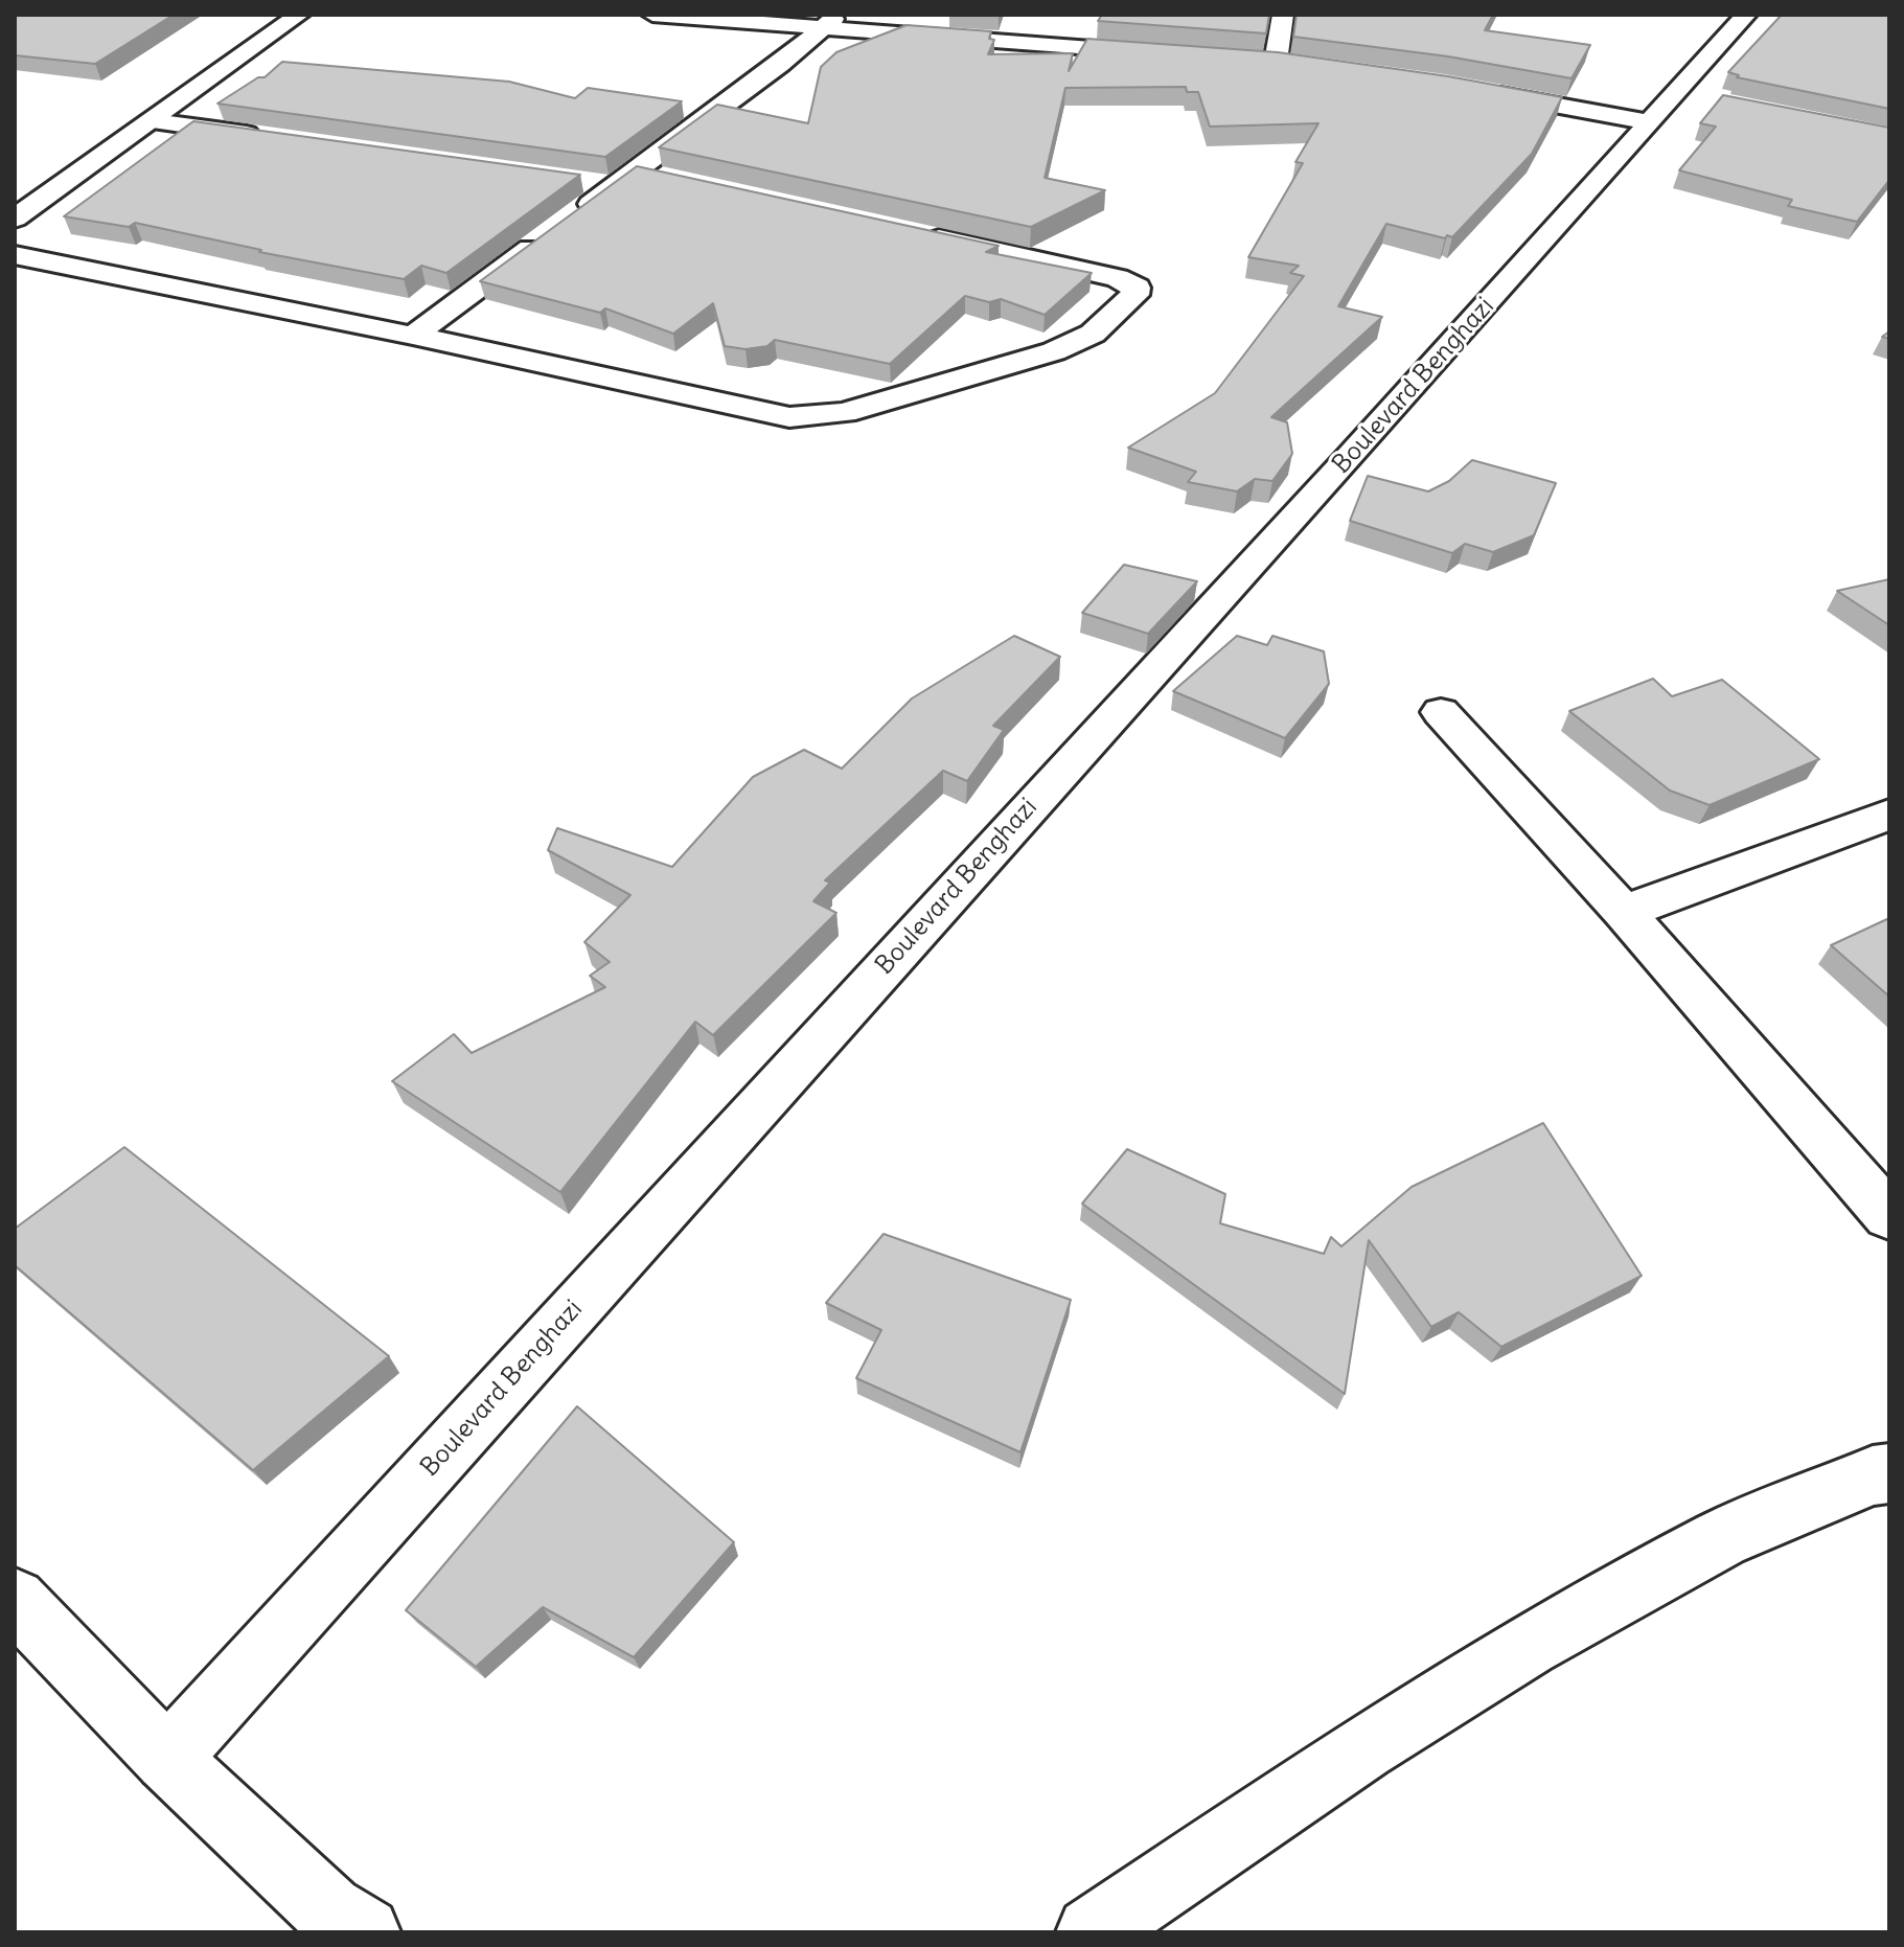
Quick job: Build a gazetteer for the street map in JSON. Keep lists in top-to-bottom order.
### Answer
{
  "streets": {
    "street": ["Boulevard Benghazi"]
  }
}
